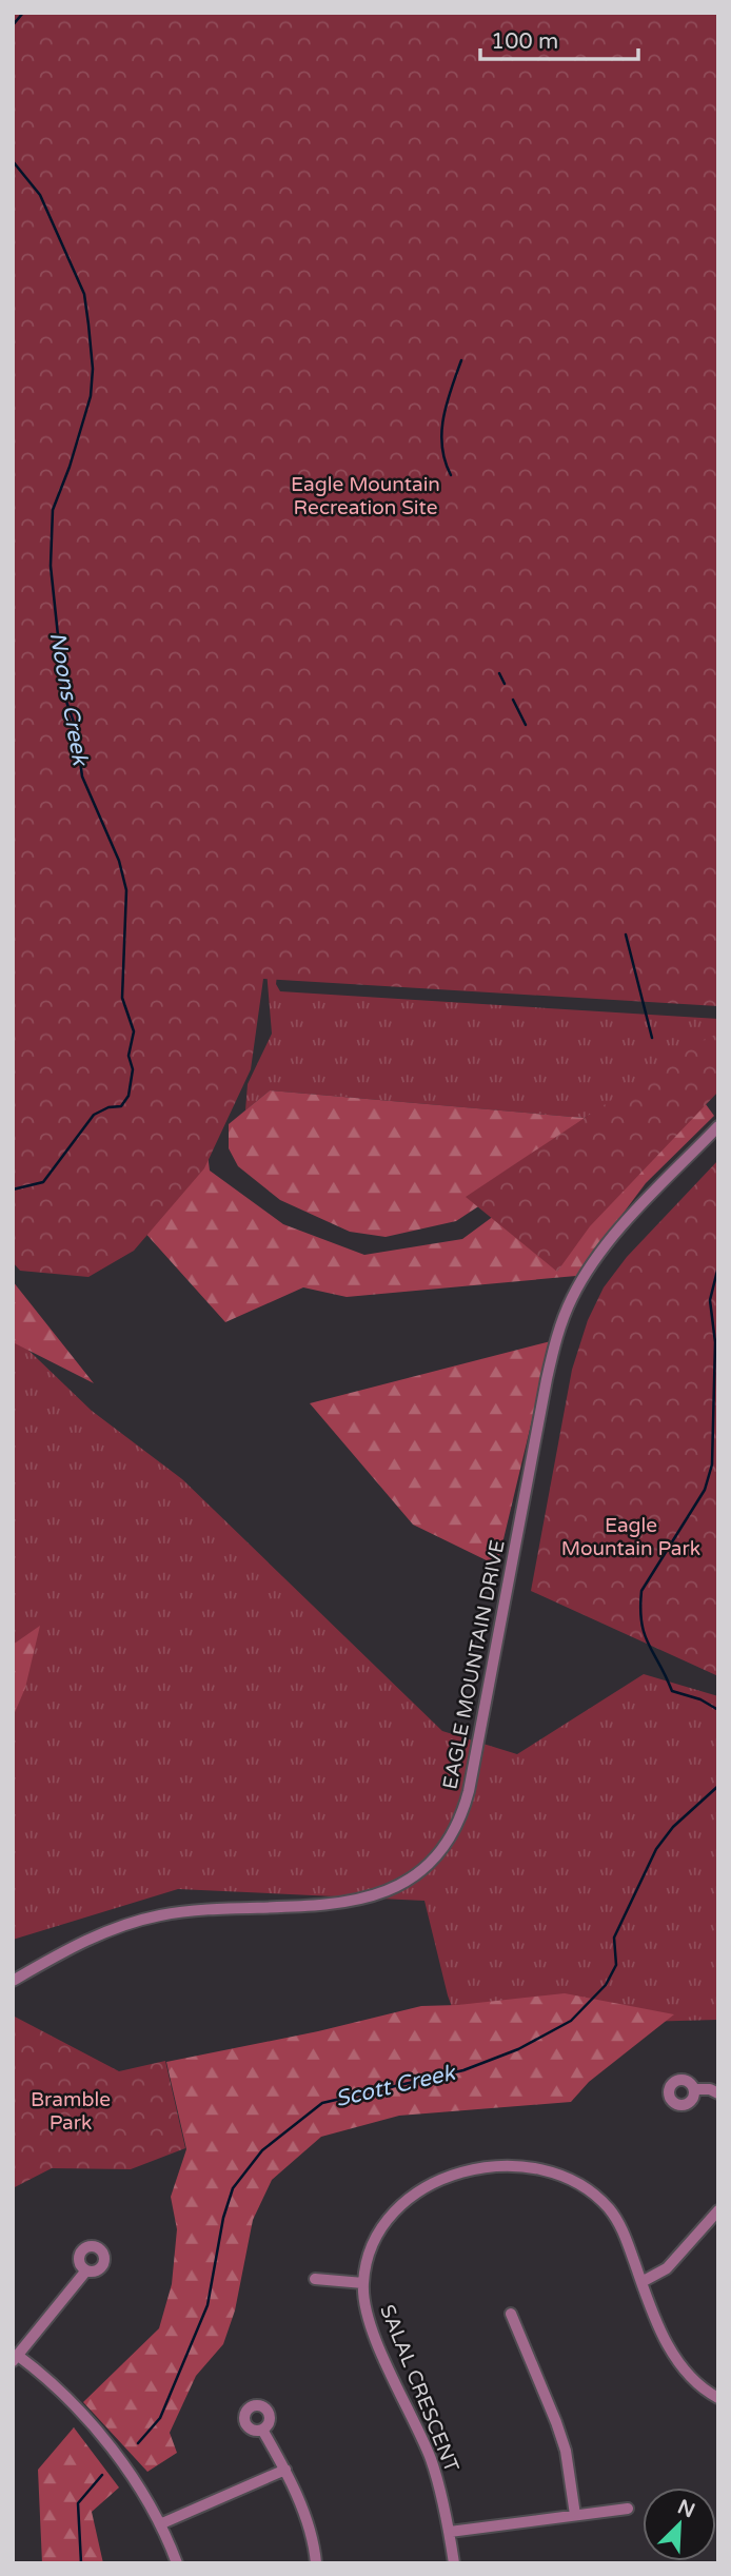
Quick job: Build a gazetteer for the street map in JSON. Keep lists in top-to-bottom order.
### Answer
{
  "streets": {
    "street": ["EAGLE MOUNTAIN DRIVE", "SALAL CRESCENT"]
  },
  "water": ["Noons Creek", "Scott Creek"],
  "parks": ["Eagle Mountain Recreation Site", "Eagle Mountain Park", "Bramble Park"],
  "scale_bar": "100 m",
  "north": "top right"
}
